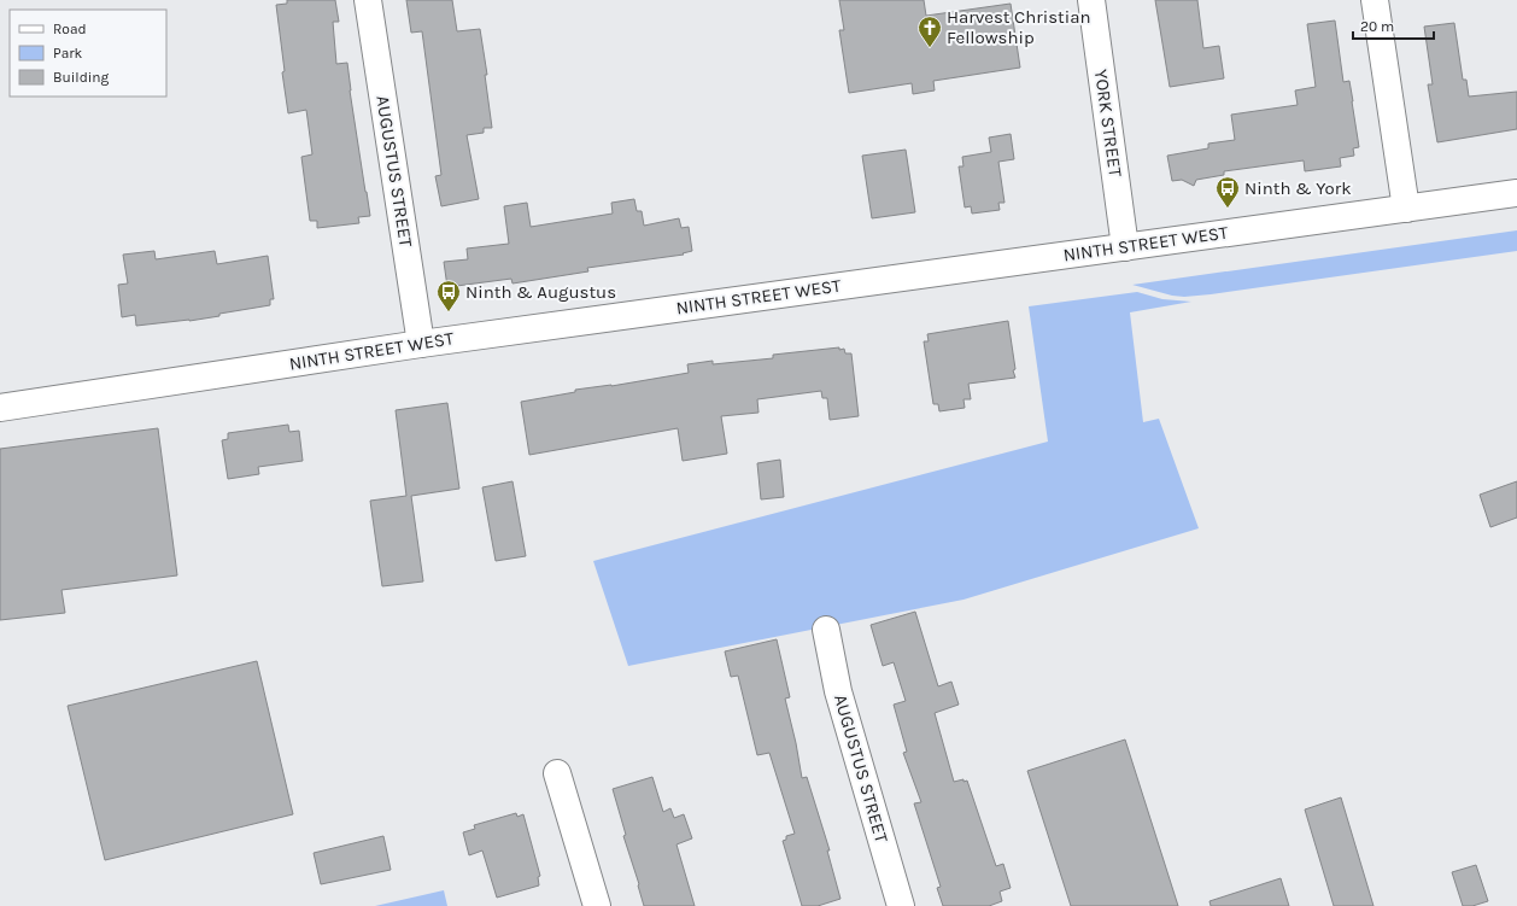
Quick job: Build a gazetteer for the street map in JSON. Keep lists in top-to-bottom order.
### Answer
{
  "streets": {
    "main road": ["YORK STREET", "AUGUSTUS STREET", "NINTH STREET WEST"]
  },
  "crossings": [
    ["YORK STREET", "NINTH STREET WEST"],
    ["AUGUSTUS STREET", "NINTH STREET WEST"]
  ],
  "places": {
    "church": ["Harvest Christian Fellowship"],
    "bus stop": ["Ninth & York", "Ninth & Augustus"]
  },
  "legend": ["Road", "Park", "Building"],
  "scale_bar": "20 m"
}
